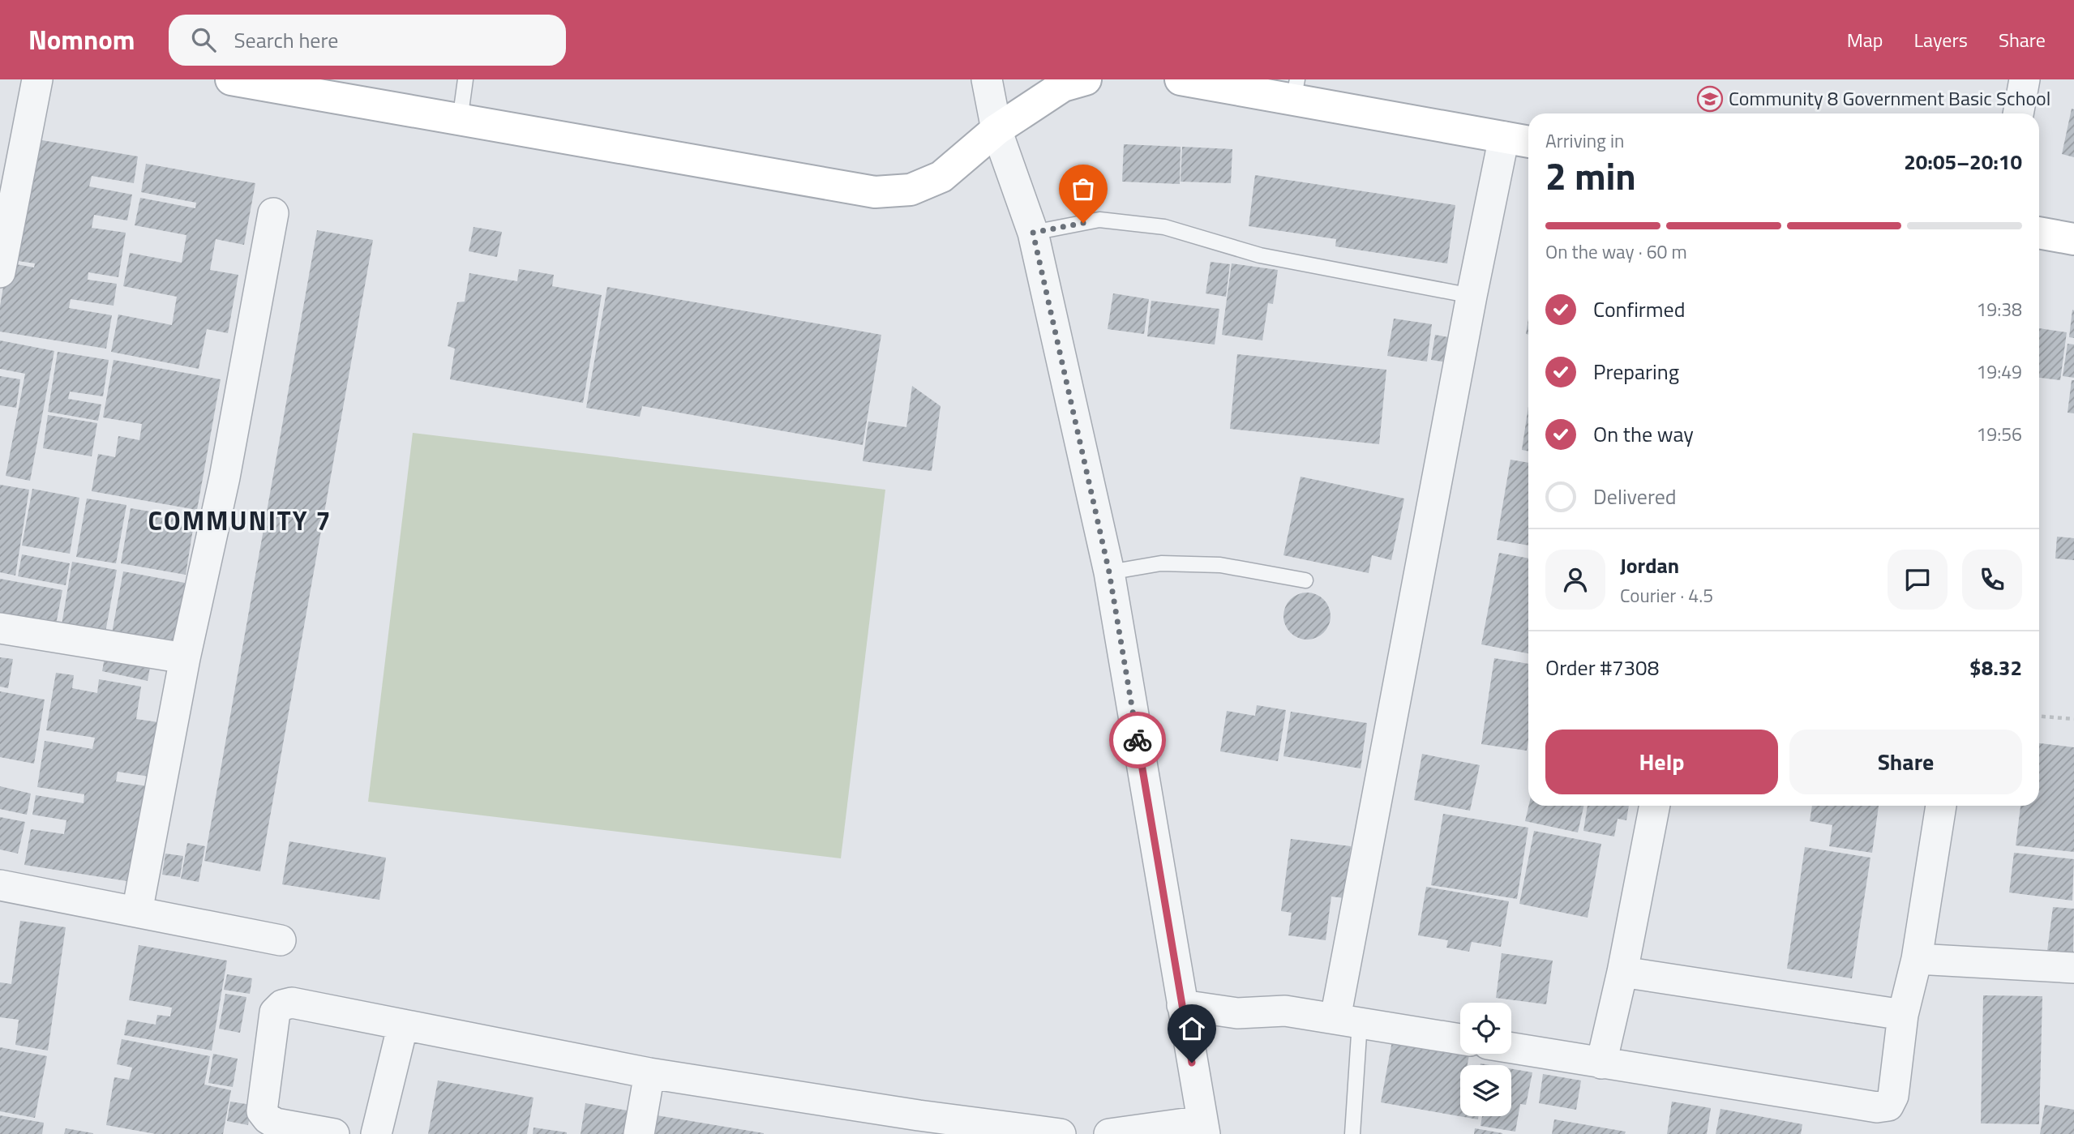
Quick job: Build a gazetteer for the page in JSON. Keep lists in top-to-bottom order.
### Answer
{
  "districts": ["COMMUNITY 7"],
  "places": {
    "school or university": ["Community 8 Government Basic School"]
  },
  "page": {
    "header": "Nomnom",
    "search": "Search here",
    "nav": ["Map", "Layers", "Share"],
    "heading": ["2 min", "Arriving in", "20:05–20:10"],
    "panel": [
      "Jordan",
      "Courier · 4.5",
      "Order #7308",
      "$8.32"
    ],
    "bar": "On the way · 60 m",
    "list": [
      ["Confirmed", "19:38"],
      ["Preparing", "19:49"],
      ["On the way", "19:56"],
      "Delivered"
    ],
    "buttons": ["Help", "Share"]
  }
}
